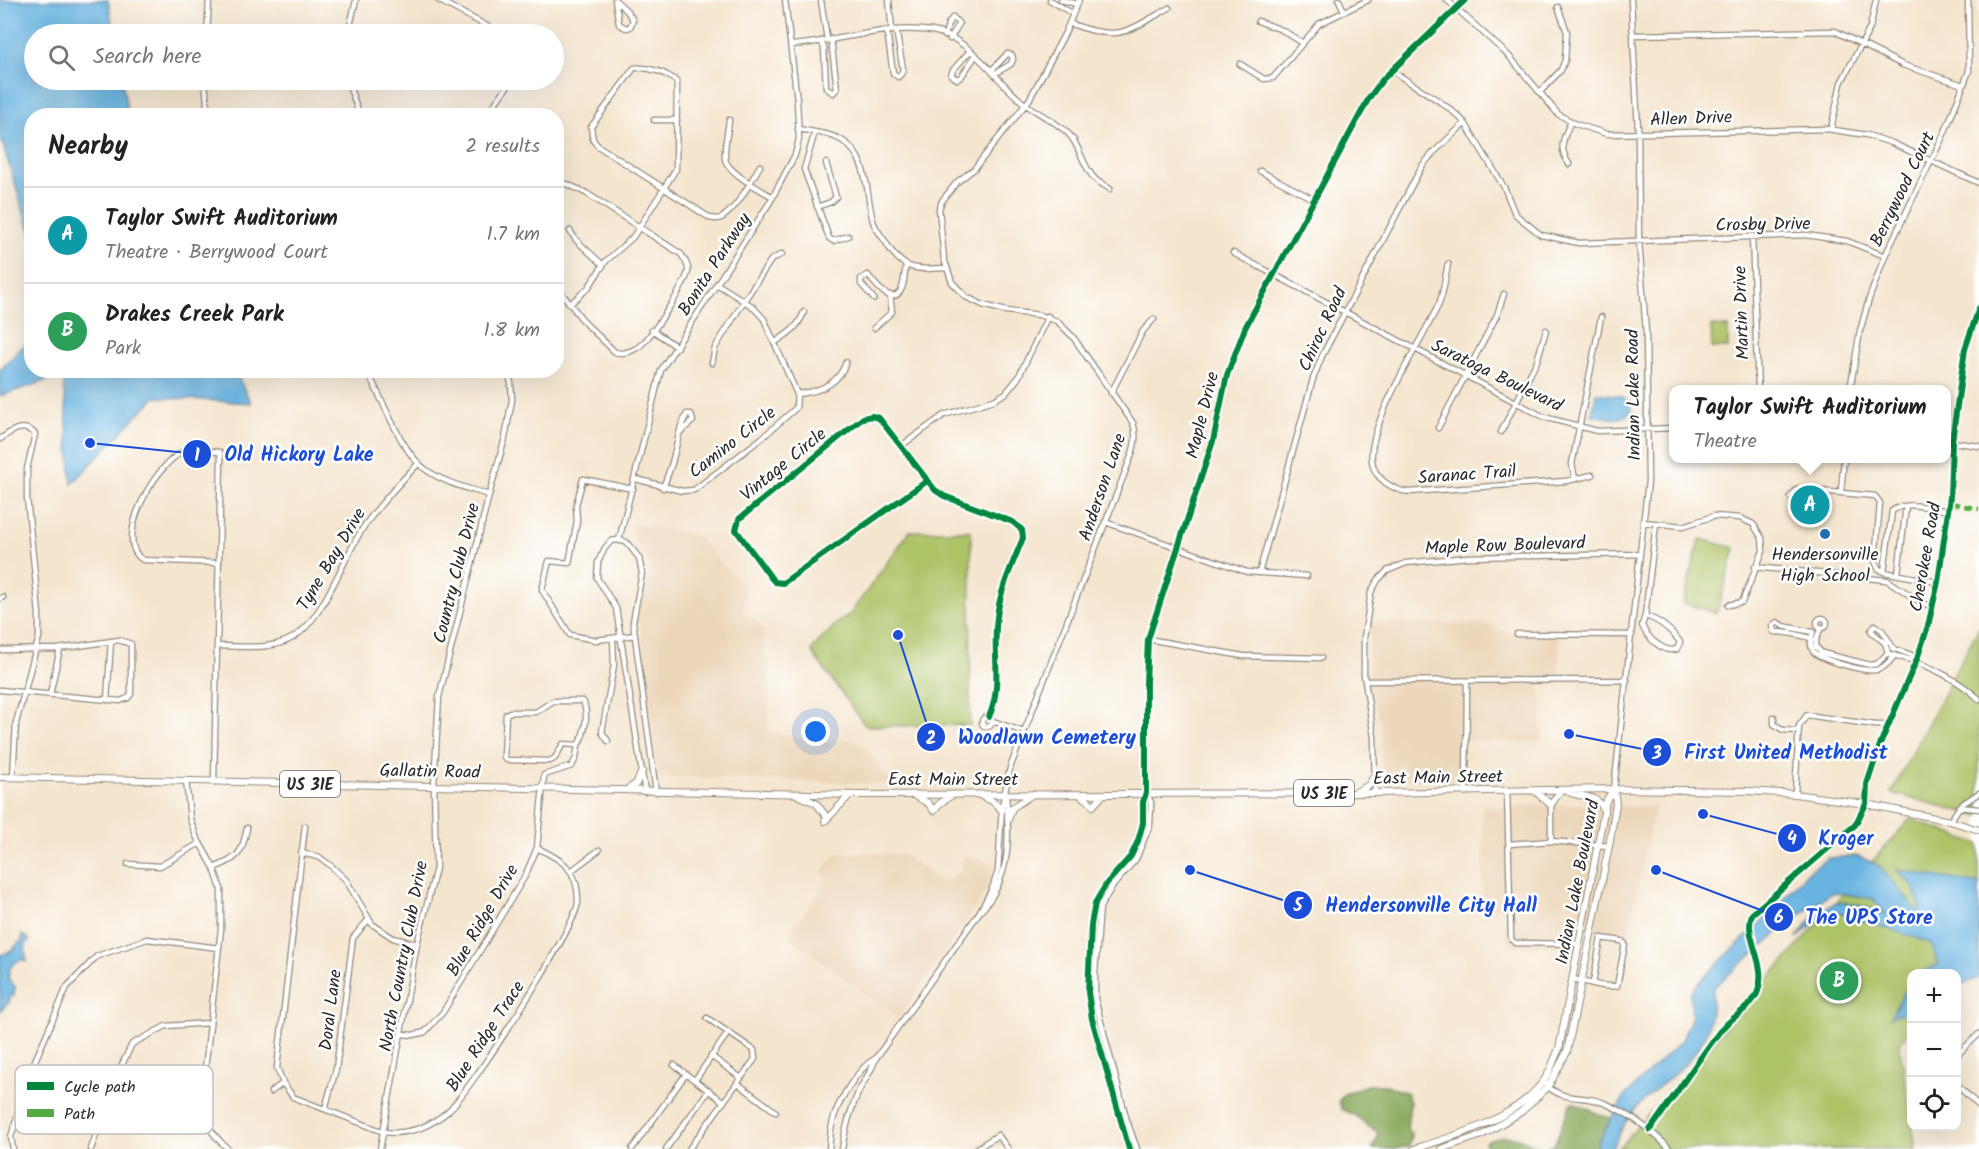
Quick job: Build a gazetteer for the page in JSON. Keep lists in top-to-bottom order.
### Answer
{
  "streets": {
    "main road": [
      "Gallatin Road",
      "East Main Street",
      "US 31E",
      "Indian Lake Boulevard"
    ],
    "street": [
      "Allen Drive",
      "Berrywood Court",
      "Crosby Drive",
      "Bonita Parkway",
      "Martin Drive",
      "Chiroc Road",
      "Saratoga Boulevard",
      "Indian Lake Road",
      "Maple Drive",
      "Camino Circle",
      "Vintage Circle",
      "Saranac Trail",
      "Anderson Lane",
      "Maple Row Boulevard",
      "Cherokee Road",
      "Tyne Bay Drive",
      "Country Club Drive",
      "Blue Ridge Drive",
      "North Country Club Drive",
      "Doral Lane",
      "Blue Ridge Trace"
    ]
  },
  "crossings": [
    ["Allen Drive", "Berrywood Court"],
    ["Allen Drive", "Indian Lake Road"],
    ["Allen Drive", "Maple Drive"],
    ["Berrywood Court", "Crosby Drive"],
    ["Crosby Drive", "Martin Drive"],
    ["Crosby Drive", "Chiroc Road"],
    ["Crosby Drive", "Indian Lake Road"],
    ["Crosby Drive", "Maple Drive"],
    ["Bonita Parkway", "Camino Circle"],
    ["Chiroc Road", "Saratoga Boulevard"],
    ["Saratoga Boulevard", "Indian Lake Road"],
    ["Saratoga Boulevard", "Maple Drive"],
    ["Saratoga Boulevard", "Saranac Trail"],
    ["Indian Lake Road", "Maple Row Boulevard"],
    ["Indian Lake Road", "East Main Street"],
    ["Indian Lake Road", "Indian Lake Boulevard"],
    ["Maple Drive", "East Main Street"],
    ["Vintage Circle", "Anderson Lane"],
    ["Anderson Lane", "East Main Street"],
    ["Maple Row Boulevard", "East Main Street"],
    ["Cherokee Road", "East Main Street"],
    ["Country Club Drive", "Gallatin Road"],
    ["Country Club Drive", "North Country Club Drive"],
    ["Gallatin Road", "East Main Street"],
    ["Gallatin Road", "Blue Ridge Drive"],
    ["Gallatin Road", "North Country Club Drive"],
    ["East Main Street", "Indian Lake Boulevard"],
    ["Blue Ridge Drive", "North Country Club Drive"],
    ["North Country Club Drive", "Blue Ridge Trace"],
    ["Doral Lane", "Blue Ridge Trace"]
  ],
  "places": [
    "Old Hickory Lake",
    "Hendersonville High School",
    "Woodlawn Cemetery",
    "First United Methodist",
    "Kroger",
    "Hendersonville City Hall",
    "The UPS Store"
  ],
  "legend": ["Cycle path", "Path"],
  "page": {
    "search": "Search here",
    "heading": ["Nearby", "2 results"],
    "list": [
      {
        "mark": "A",
        "name": "Taylor Swift Auditorium",
        "note": "Theatre · Berrywood Court",
        "value": "1.7 km"
      },
      {
        "mark": "B",
        "name": "Drakes Creek Park",
        "note": "Park",
        "value": "1.8 km"
      }
    ],
    "popup": ["Taylor Swift Auditorium", "Theatre"],
    "pins": ["A", "B"],
    "map_buttons": ["+", "−"]
  }
}
